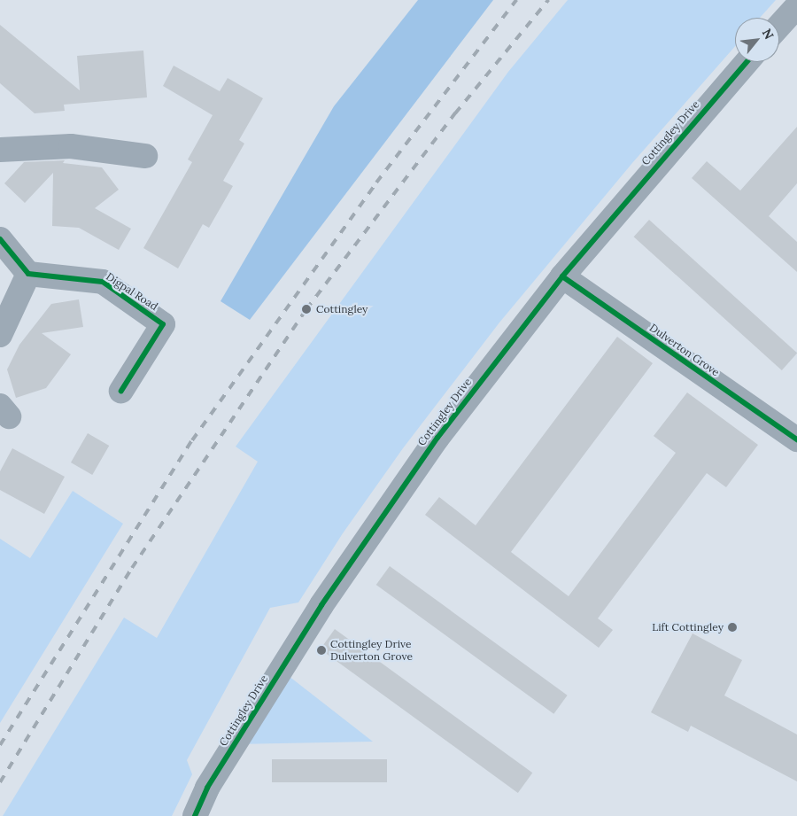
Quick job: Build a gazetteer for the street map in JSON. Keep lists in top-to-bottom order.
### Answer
{
  "streets": {
    "street": ["Cottingley Drive", "Digpal Road", "Dulverton Grove"]
  },
  "crossings": [
    ["Cottingley Drive", "Dulverton Grove"]
  ],
  "places": ["Cottingley", "Lift Cottingley", "Cottingley Drive Dulverton Grove"],
  "north": "top right"
}
